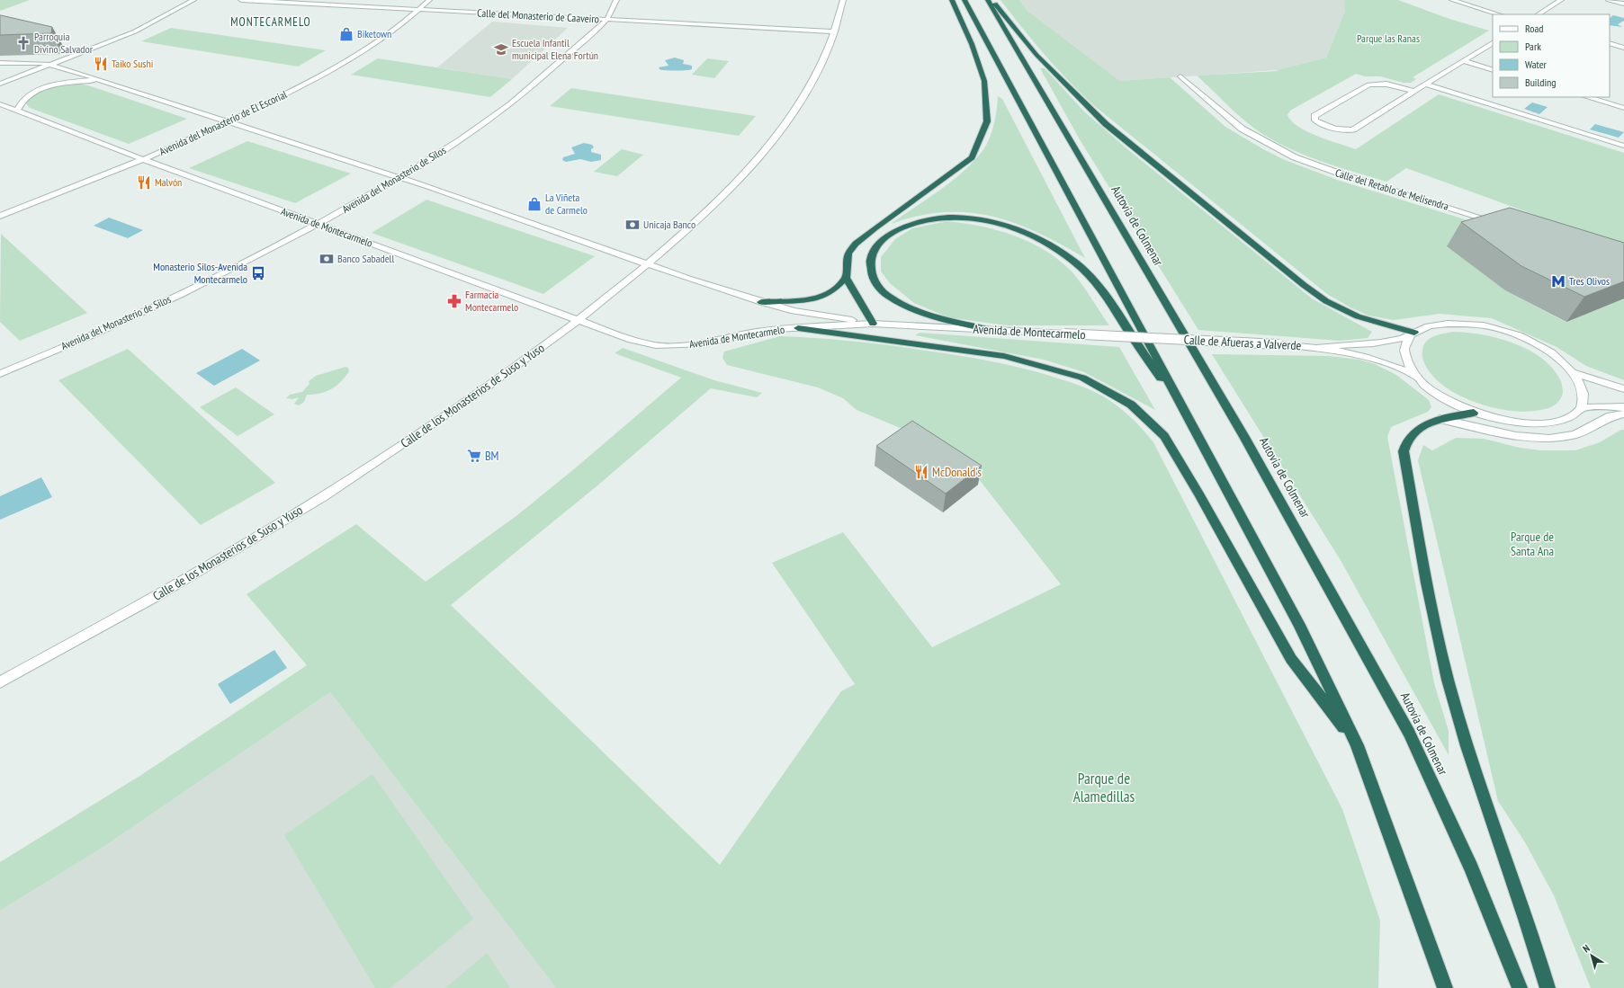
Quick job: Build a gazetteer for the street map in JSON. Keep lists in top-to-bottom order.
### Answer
{
  "streets": {
    "highway": ["Autovía de Colmenar"],
    "street": [
      "Calle del Monasterio de Caaveiro",
      "Avenida del Monasterio de El Escorial",
      "Avenida del Monasterio de Silos",
      "Calle del Retablo de Melisendra",
      "Avenida de Montecarmelo",
      "Calle de Afueras a Valverde",
      "Calle de los Monasterios de Suso y Yuso"
    ]
  },
  "crossings": [
    ["Calle del Monasterio de Caaveiro", "Avenida del Monasterio de El Escorial"],
    ["Calle del Monasterio de Caaveiro", "Avenida del Monasterio de Silos"],
    ["Calle del Monasterio de Caaveiro", "Calle de los Monasterios de Suso y Yuso"],
    ["Avenida del Monasterio de El Escorial", "Avenida de Montecarmelo"],
    ["Avenida del Monasterio de Silos", "Avenida de Montecarmelo"],
    ["Avenida de Montecarmelo", "Calle de Afueras a Valverde"],
    ["Avenida de Montecarmelo", "Calle de los Monasterios de Suso y Yuso"]
  ],
  "districts": ["MONTECARMELO"],
  "parks": ["Parque las Ranas", "Parque de Santa Ana", "Parque de Alamedillas"],
  "places": {
    "shop": ["Biketown", "La Viñeta de Carmelo"],
    "church": ["Parroquia Divino Salvador"],
    "school or university": ["Escuela Infantil municipal Elena Fortún"],
    "restaurant": ["Taiko Sushi", "Malvón", "McDonald's"],
    "bank": ["Unicaja Banco", "Banco Sabadell"],
    "bus stop": ["Monasterio Silos-Avenida Montecarmelo"],
    "metro station": ["Tres Olivos"],
    "pharmacy": ["Farmacia Montecarmelo"],
    "supermarket": ["BM"]
  },
  "legend": [
    "Road",
    "Park",
    "Water",
    "Building"
  ],
  "north": "top left"
}
